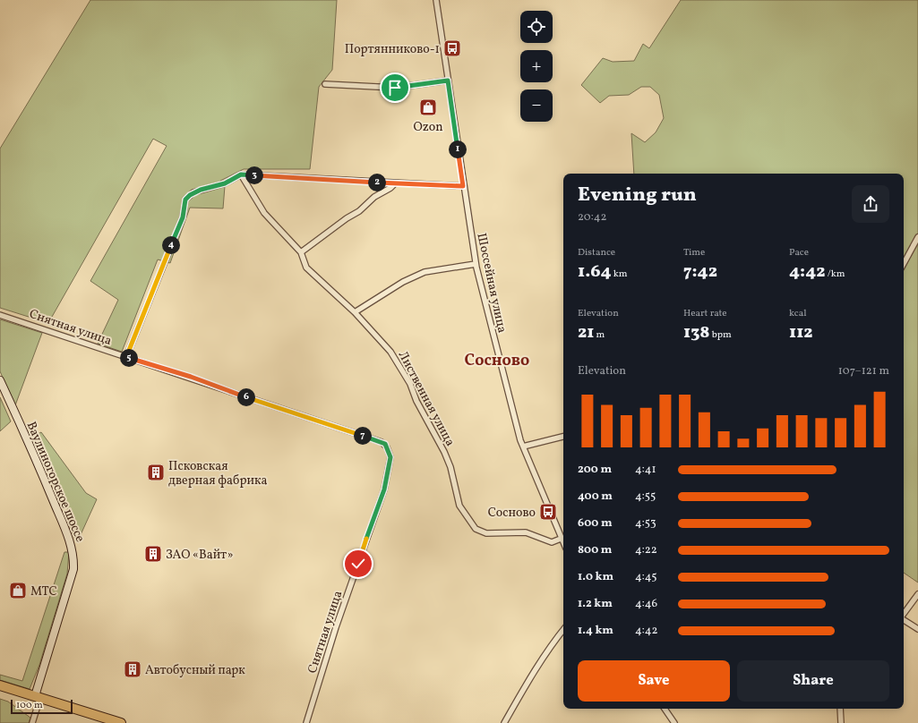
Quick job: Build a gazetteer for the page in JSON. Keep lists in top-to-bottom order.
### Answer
{
  "streets": {
    "street": [
      "Шоссейная улица",
      "Снятная улица",
      "Лиственная улица",
      "Ваулиногорское шоссе"
    ]
  },
  "crossings": [
    ["Шоссейная улица", "Лиственная улица"]
  ],
  "districts": ["Сосново"],
  "places": {
    "bus stop": ["Портянниково-1", "Сосново"],
    "shop": ["Ozon", "МТС"],
    "building": ["Псковская дверная фабрика", "ЗАО «Вайт»", "Автобусный парк"]
  },
  "scale_bar": "100 m",
  "page": {
    "map_buttons": ["+", "−"],
    "pins": [
      "1",
      "3",
      "2",
      "4",
      "5",
      "6",
      "7"
    ],
    "heading": ["Evening run", "20:42"],
    "stats": [
      ["Distance", "1.64 km"],
      ["Time", "7:42"],
      ["Pace", "4:42 /km"],
      ["Elevation", "21 m"],
      ["Heart rate", "138 bpm"],
      ["kcal", "112"]
    ],
    "chart": ["Elevation", "107–121 m"],
    "list": [
      {
        "name": "200 m",
        "note": "4:41"
      },
      {
        "name": "400 m",
        "note": "4:55"
      },
      {
        "name": "600 m",
        "note": "4:53"
      },
      {
        "name": "800 m",
        "note": "4:22"
      },
      {
        "name": "1.0 km",
        "note": "4:45"
      },
      {
        "name": "1.2 km",
        "note": "4:46"
      },
      {
        "name": "1.4 km",
        "note": "4:42"
      }
    ],
    "buttons": ["Save", "Share"],
    "scale": "100 m"
  }
}
